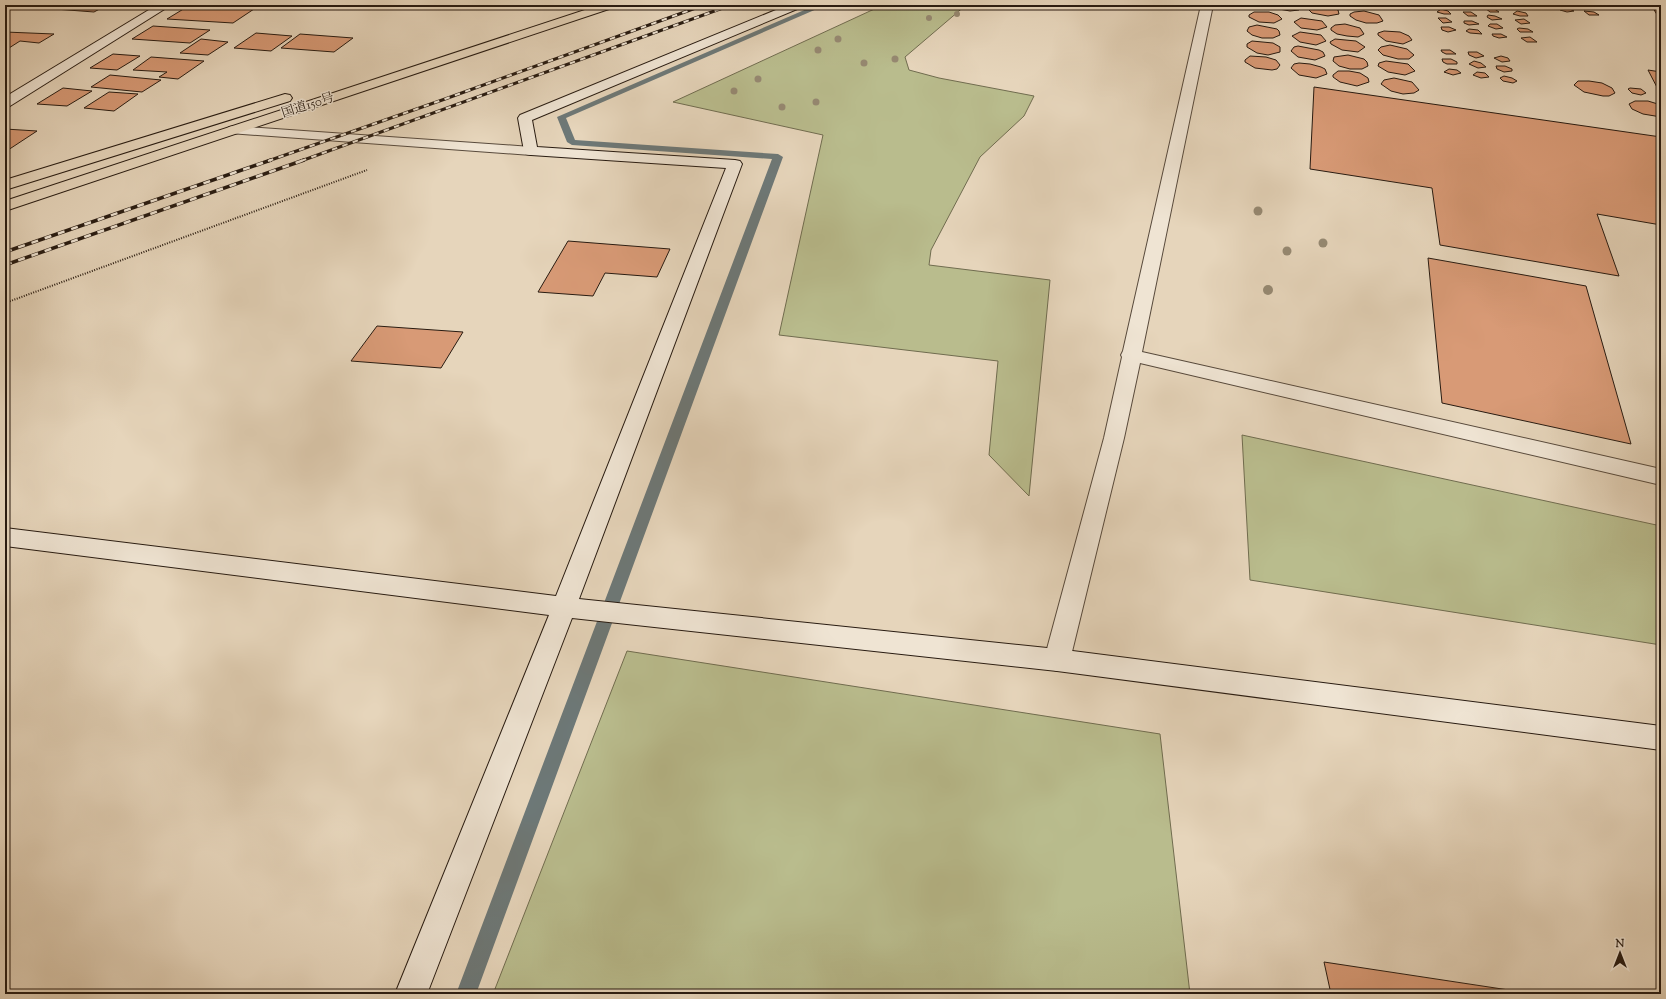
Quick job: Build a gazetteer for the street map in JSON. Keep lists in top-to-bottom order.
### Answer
{
  "streets": {
    "highway": ["国道150号"]
  },
  "north": "top"
}
